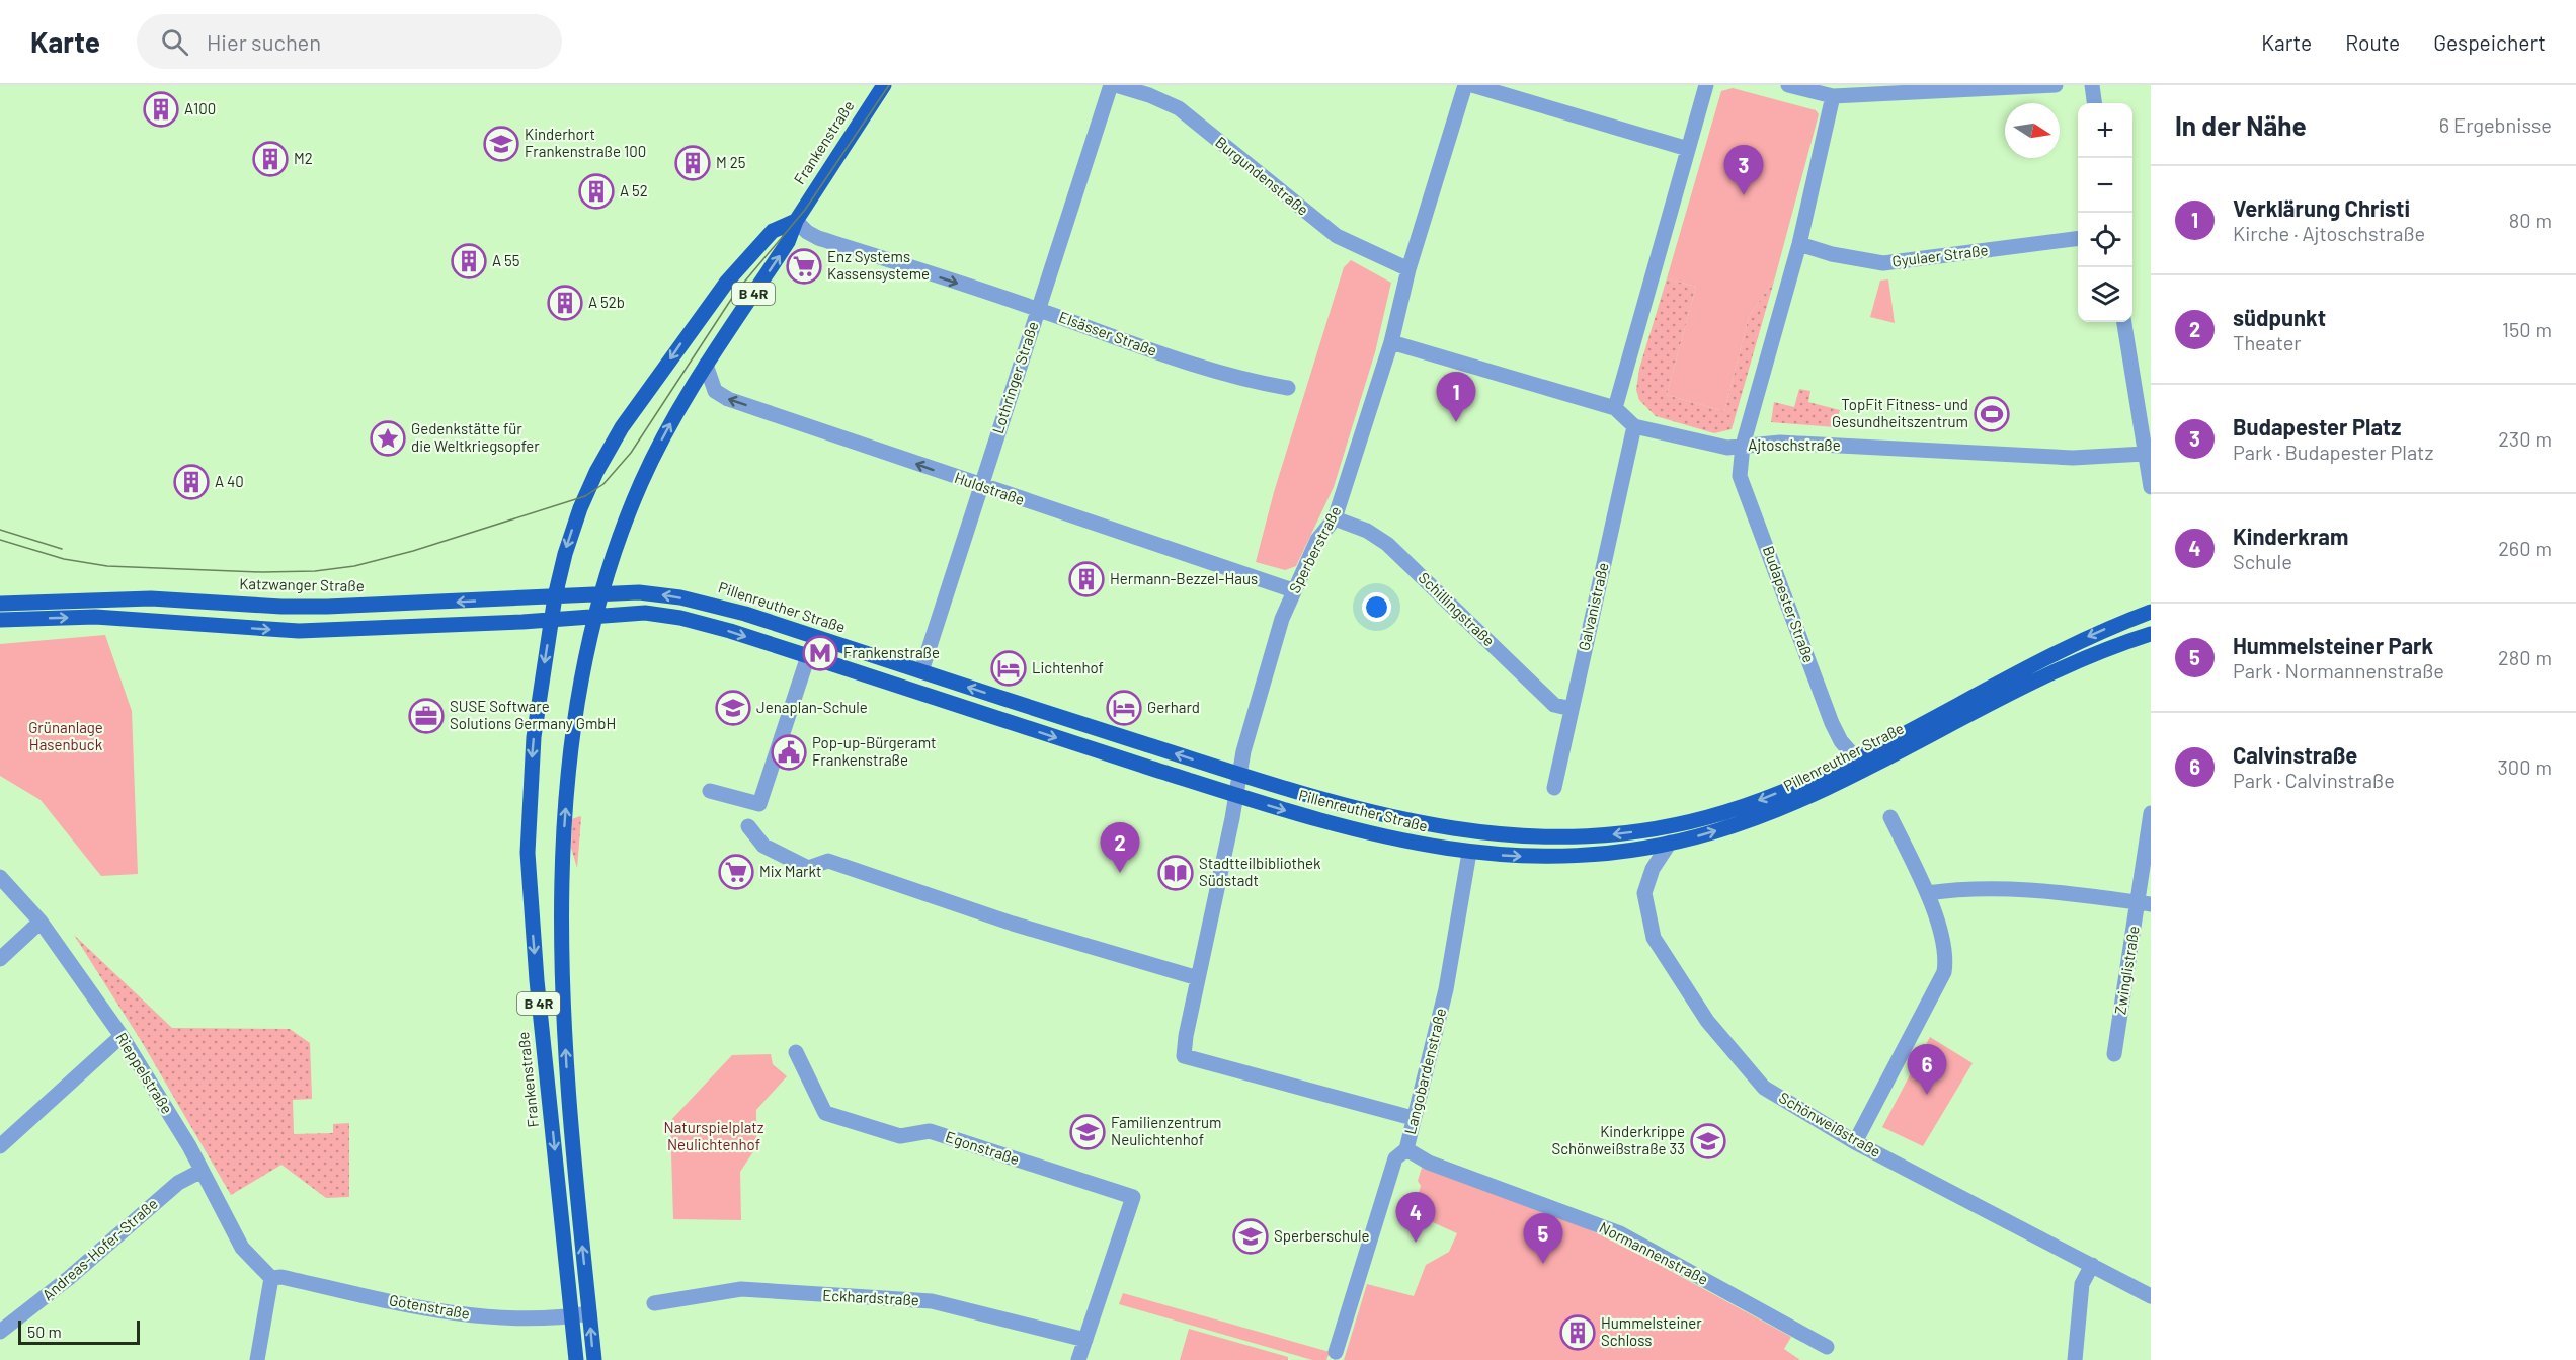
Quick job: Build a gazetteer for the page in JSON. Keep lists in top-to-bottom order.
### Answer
{
  "streets": {
    "main road": [
      "Frankenstraße",
      "B 4R",
      "Katzwanger Straße",
      "Pillenreuther Straße"
    ],
    "street": [
      "Burgundenstraße",
      "Gyulaer Straße",
      "Elsässer Straße",
      "Lothringer Straße",
      "Ajtoschstraße",
      "Huldstraße",
      "Sperberstraße",
      "Budapester Straße",
      "Galvanistraße",
      "Schillingstraße",
      "Zwinglistraße",
      "Langobardenstraße",
      "Rieppelstraße",
      "Schönweißstraße",
      "Egonstraße",
      "Andreas-Hofer-Straße",
      "Normannenstraße",
      "Eckhardstraße",
      "Gotenstraße"
    ]
  },
  "crossings": [
    ["Frankenstraße", "Elsässer Straße"],
    ["Frankenstraße", "Huldstraße"],
    ["Frankenstraße", "Katzwanger Straße"],
    ["Frankenstraße", "Pillenreuther Straße"],
    ["Frankenstraße", "Gotenstraße"],
    ["Burgundenstraße", "Sperberstraße"],
    ["Gyulaer Straße", "Budapester Straße"],
    ["Elsässer Straße", "Lothringer Straße"],
    ["Lothringer Straße", "Huldstraße"],
    ["Lothringer Straße", "Pillenreuther Straße"],
    ["Ajtoschstraße", "Budapester Straße"],
    ["Ajtoschstraße", "Galvanistraße"],
    ["Huldstraße", "Sperberstraße"],
    ["Sperberstraße", "Pillenreuther Straße"],
    ["Sperberstraße", "Schillingstraße"],
    ["Sperberstraße", "Langobardenstraße"],
    ["Katzwanger Straße", "Pillenreuther Straße"],
    ["Budapester Straße", "Pillenreuther Straße"],
    ["Galvanistraße", "Schillingstraße"],
    ["Pillenreuther Straße", "Langobardenstraße"],
    ["Pillenreuther Straße", "Schönweißstraße"],
    ["Langobardenstraße", "Normannenstraße"],
    ["Rieppelstraße", "Andreas-Hofer-Straße"],
    ["Rieppelstraße", "Gotenstraße"],
    ["Egonstraße", "Eckhardstraße"]
  ],
  "one_way": ["Elsässer Straße", "Huldstraße"],
  "parks": ["Grünanlage Hasenbuck", "Naturspielplatz Neulichtenhof"],
  "places": {
    "building": [
      "A100",
      "M2",
      "M 25",
      "A 52",
      "A 55",
      "A 52b",
      "A 40",
      "Hermann-Bezzel-Haus",
      "Hummelsteiner Schloss"
    ],
    "school or university": [
      "Kinderhort Frankenstraße 100",
      "Jenaplan-Schule",
      "Familienzentrum Neulichtenhof",
      "Kinderkrippe Schönweißstraße 33",
      "Sperberschule"
    ],
    "supermarket": ["Enz Systems Kassensysteme", "Mix Markt"],
    "sports": ["TopFit Fitness- und Gesundheitszentrum"],
    "place": ["Gedenkstätte für die Weltkriegsopfer"],
    "metro station": ["Frankenstraße"],
    "hotel": ["Lichtenhof", "Gerhard"],
    "office": ["SUSE Software Solutions Germany GmbH"],
    "public building": ["Pop-up-Bürgeramt Frankenstraße"],
    "library": ["Stadtteilbibliothek Südstadt"]
  },
  "scale_bar": "50 m",
  "north": "right",
  "page": {
    "header": "Karte",
    "search": "Hier suchen",
    "nav": ["Karte", "Route", "Gespeichert"],
    "heading": ["In der Nähe", "6 Ergebnisse"],
    "map_buttons": ["+", "−"],
    "pins": [
      "3",
      "1",
      "2",
      "6",
      "4",
      "5"
    ],
    "list": [
      {
        "mark": "1",
        "name": "Verklärung Christi",
        "note": "Kirche · Ajtoschstraße",
        "value": "80 m"
      },
      {
        "mark": "2",
        "name": "südpunkt",
        "note": "Theater",
        "value": "150 m"
      },
      {
        "mark": "3",
        "name": "Budapester Platz",
        "note": "Park · Budapester Platz",
        "value": "230 m"
      },
      {
        "mark": "4",
        "name": "Kinderkram",
        "note": "Schule",
        "value": "260 m"
      },
      {
        "mark": "5",
        "name": "Hummelsteiner Park",
        "note": "Park · Normannenstraße",
        "value": "280 m"
      },
      {
        "mark": "6",
        "name": "Calvinstraße",
        "note": "Park · Calvinstraße",
        "value": "300 m"
      }
    ],
    "scale": "50 m"
  }
}
